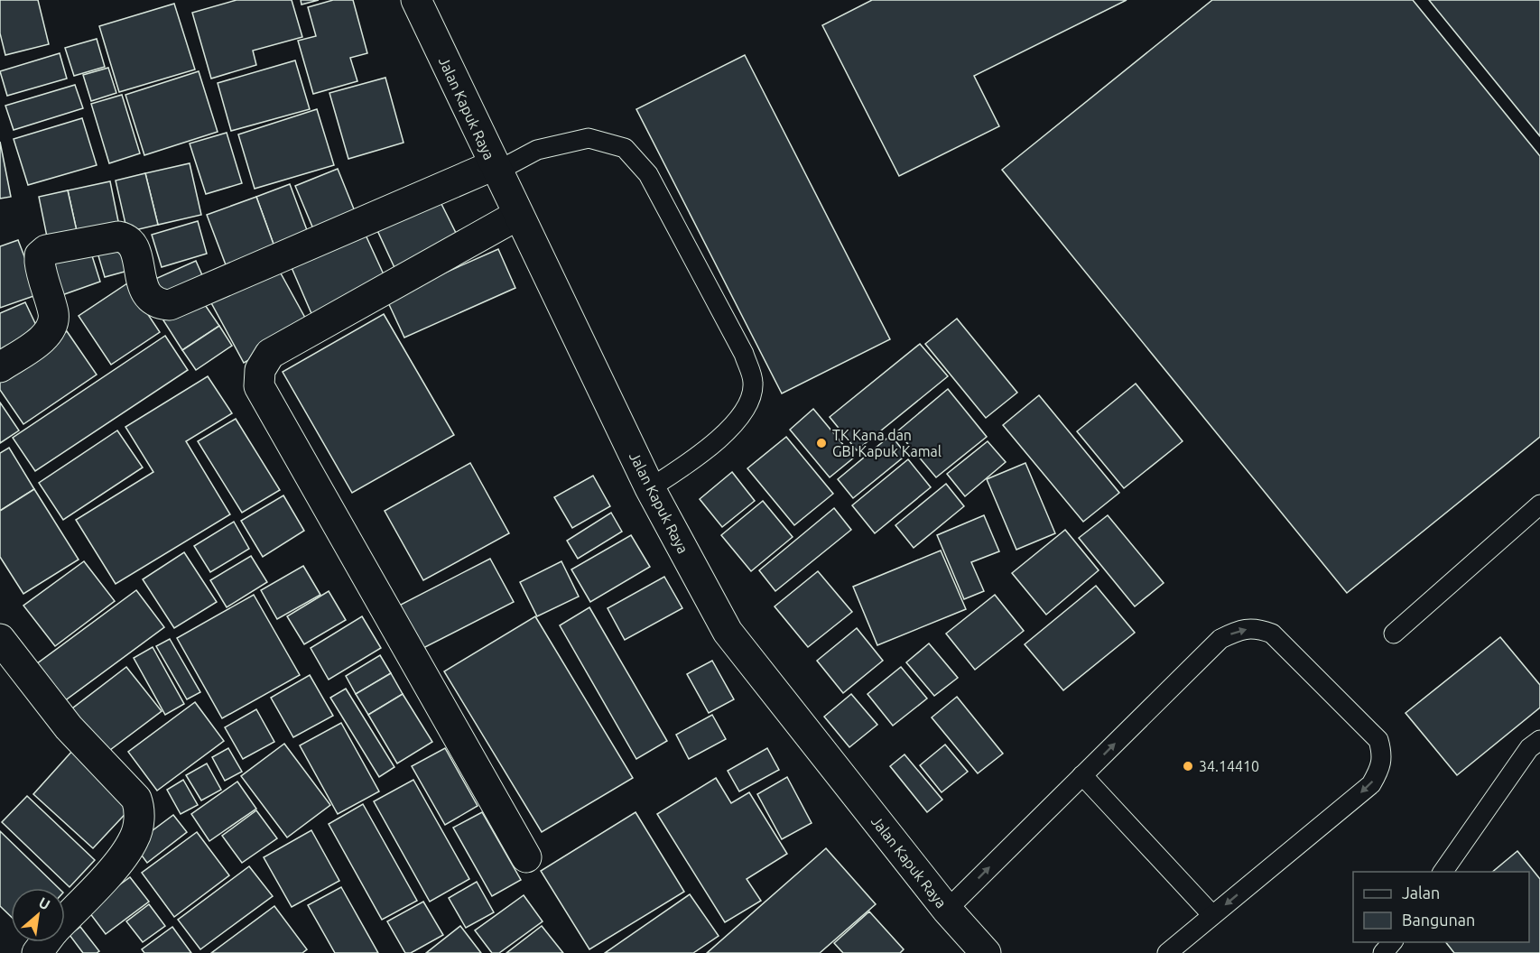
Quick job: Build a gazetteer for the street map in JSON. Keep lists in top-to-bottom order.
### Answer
{
  "streets": {
    "street": ["Jalan Kapuk Raya"]
  },
  "places": ["TK Kana dan GBI Kapuk Kamal", "34.14410"],
  "legend": ["Jalan", "Bangunan"],
  "north": "top right"
}
